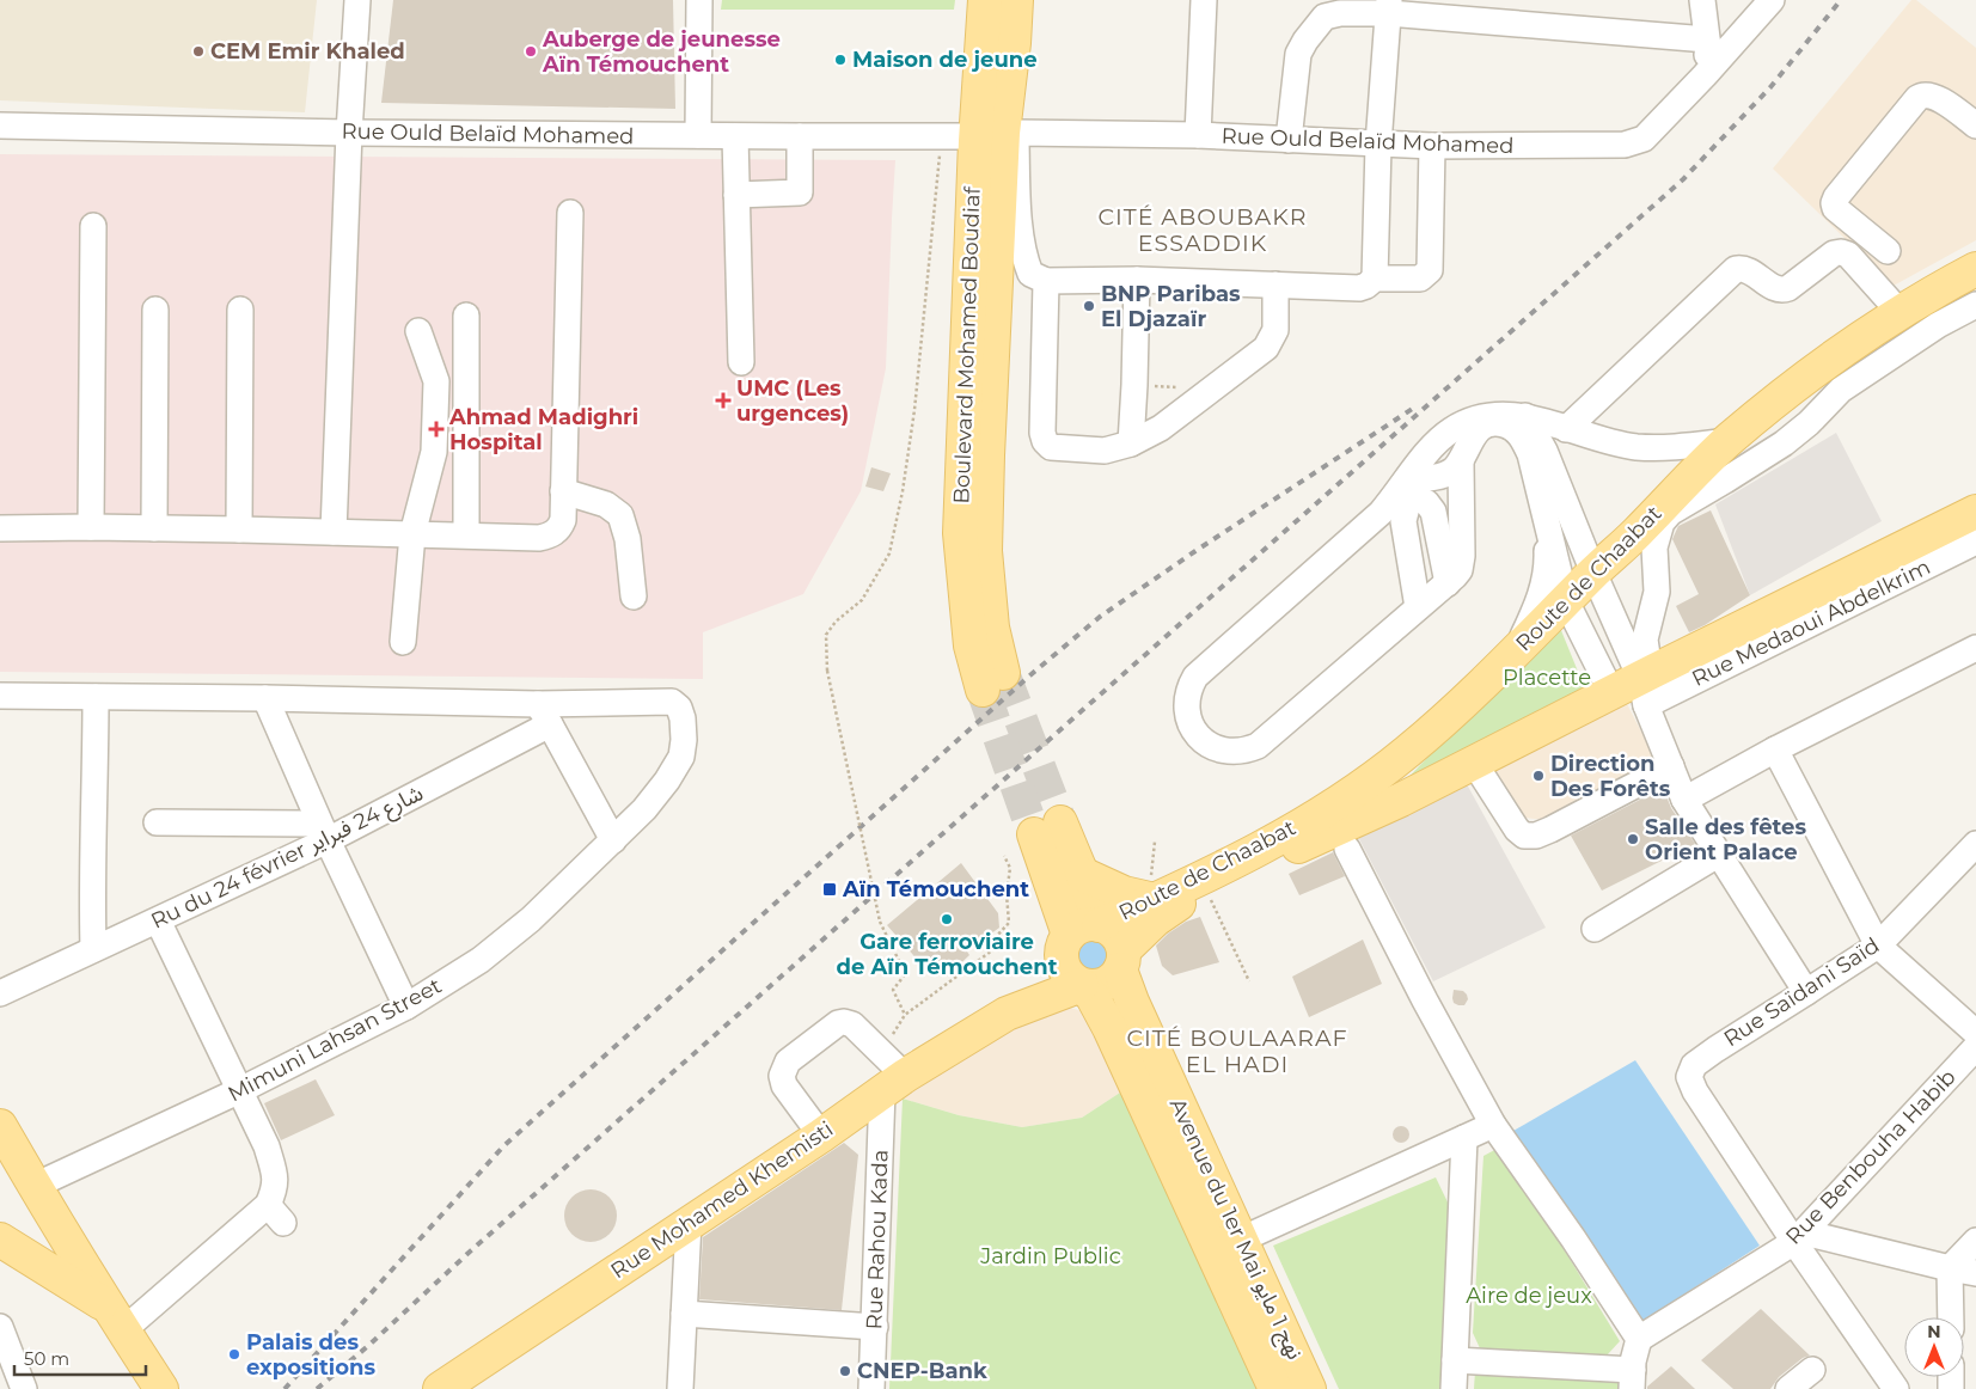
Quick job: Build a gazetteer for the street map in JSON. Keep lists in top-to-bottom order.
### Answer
{
  "streets": {
    "main road": [
      "Boulevard Mohamed Boudiaf",
      "Route de Chaabat",
      "Rue Mohamed Khemisti",
      "Avenue du 1er Mai نهج 1 مايو"
    ],
    "street": [
      "Rue Ould Belaïd Mohamed",
      "Rue Medaoui Abdelkrim",
      "Ru du 24 février شارع 24 فبراير",
      "Rue Saïdani Saïd",
      "Mimuni Lahsan Street",
      "Rue Benbouha Habib",
      "Rue Rahou Kada"
    ]
  },
  "crossings": [
    ["Rue Ould Belaïd Mohamed", "Boulevard Mohamed Boudiaf"],
    ["Route de Chaabat", "Rue Medaoui Abdelkrim"],
    ["Route de Chaabat", "Rue Mohamed Khemisti"],
    ["Route de Chaabat", "Avenue du 1er Mai نهج 1 مايو"],
    ["Ru du 24 février شارع 24 فبراير", "Mimuni Lahsan Street"],
    ["Rue Saïdani Saïd", "Rue Benbouha Habib"],
    ["Rue Mohamed Khemisti", "Avenue du 1er Mai نهج 1 مايو"],
    ["Rue Mohamed Khemisti", "Rue Rahou Kada"]
  ],
  "districts": ["CITÉ ABOUBAKR ESSADDIK", "CITÉ BOULAARAF EL HADI"],
  "parks": ["Placette", "Jardin Public", "Aire de jeux"],
  "places": {
    "other": [
      "CEM Emir Khaled",
      "Auberge de jeunesse Aïn Témouchent",
      "Maison de jeune",
      "BNP Paribas El Djazaïr",
      "Direction Des Forêts",
      "Salle des fêtes Orient Palace",
      "Gare ferroviaire de Aïn Témouchent",
      "Palais des expositions",
      "CNEP-Bank"
    ],
    "health": ["UMC (Les urgences)", "Ahmad Madighri Hospital"],
    "transit": ["Aïn Témouchent"]
  },
  "scale_bar": "50 m",
  "north": "top"
}
